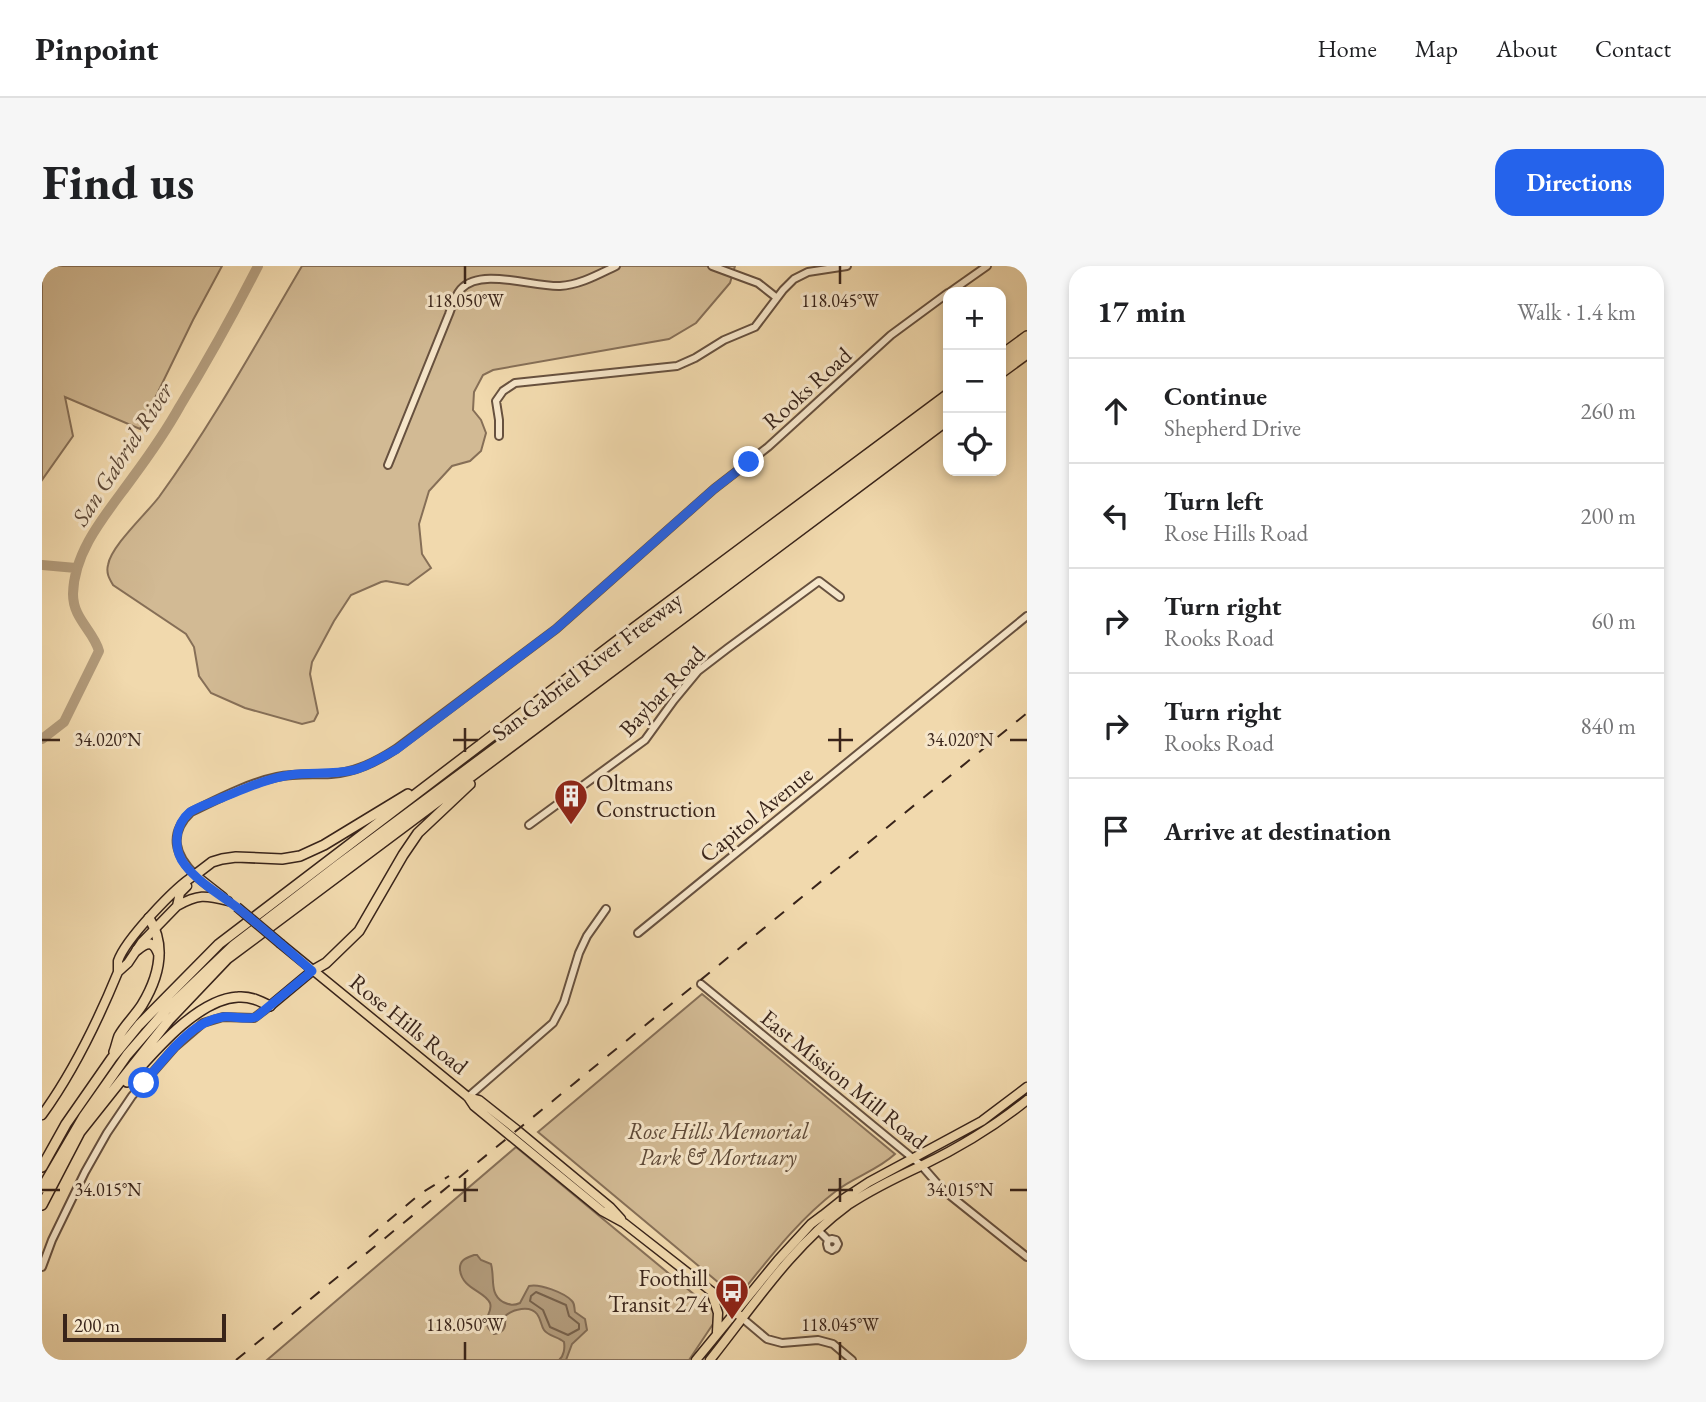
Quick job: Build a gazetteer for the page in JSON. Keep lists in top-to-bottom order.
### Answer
{
  "streets": {
    "highway": ["San Gabriel River Freeway"],
    "main road": ["Rose Hills Road"],
    "street": [
      "Rooks Road",
      "Baybar Road",
      "Capitol Avenue",
      "East Mission Mill Road"
    ]
  },
  "crossings": [
    ["Rooks Road", "Rose Hills Road"]
  ],
  "water": ["San Gabriel River"],
  "parks": ["Rose Hills Memorial Park & Mortuary"],
  "places": {
    "building": ["Oltmans Construction"],
    "bus stop": ["Foothill Transit 274"]
  },
  "scale_bar": "200 m",
  "page": {
    "header": "Pinpoint",
    "nav": [
      "Home",
      "Map",
      "About",
      "Contact"
    ],
    "buttons": "Directions",
    "title": "Find us",
    "heading": ["17 min", "Walk · 1.4 km"],
    "map_buttons": ["+", "−"],
    "list": [
      ["Continue", "Shepherd Drive", "260 m"],
      ["Turn left", "Rose Hills Road", "200 m"],
      ["Turn right", "Rooks Road", "60 m"],
      ["Turn right", "Rooks Road", "840 m"],
      "Arrive at destination"
    ],
    "scale": "200 m"
  },
  "coordinates": [
    "118.050°W",
    "118.045°W",
    "34.020°N",
    "34.015°N"
  ]
}
